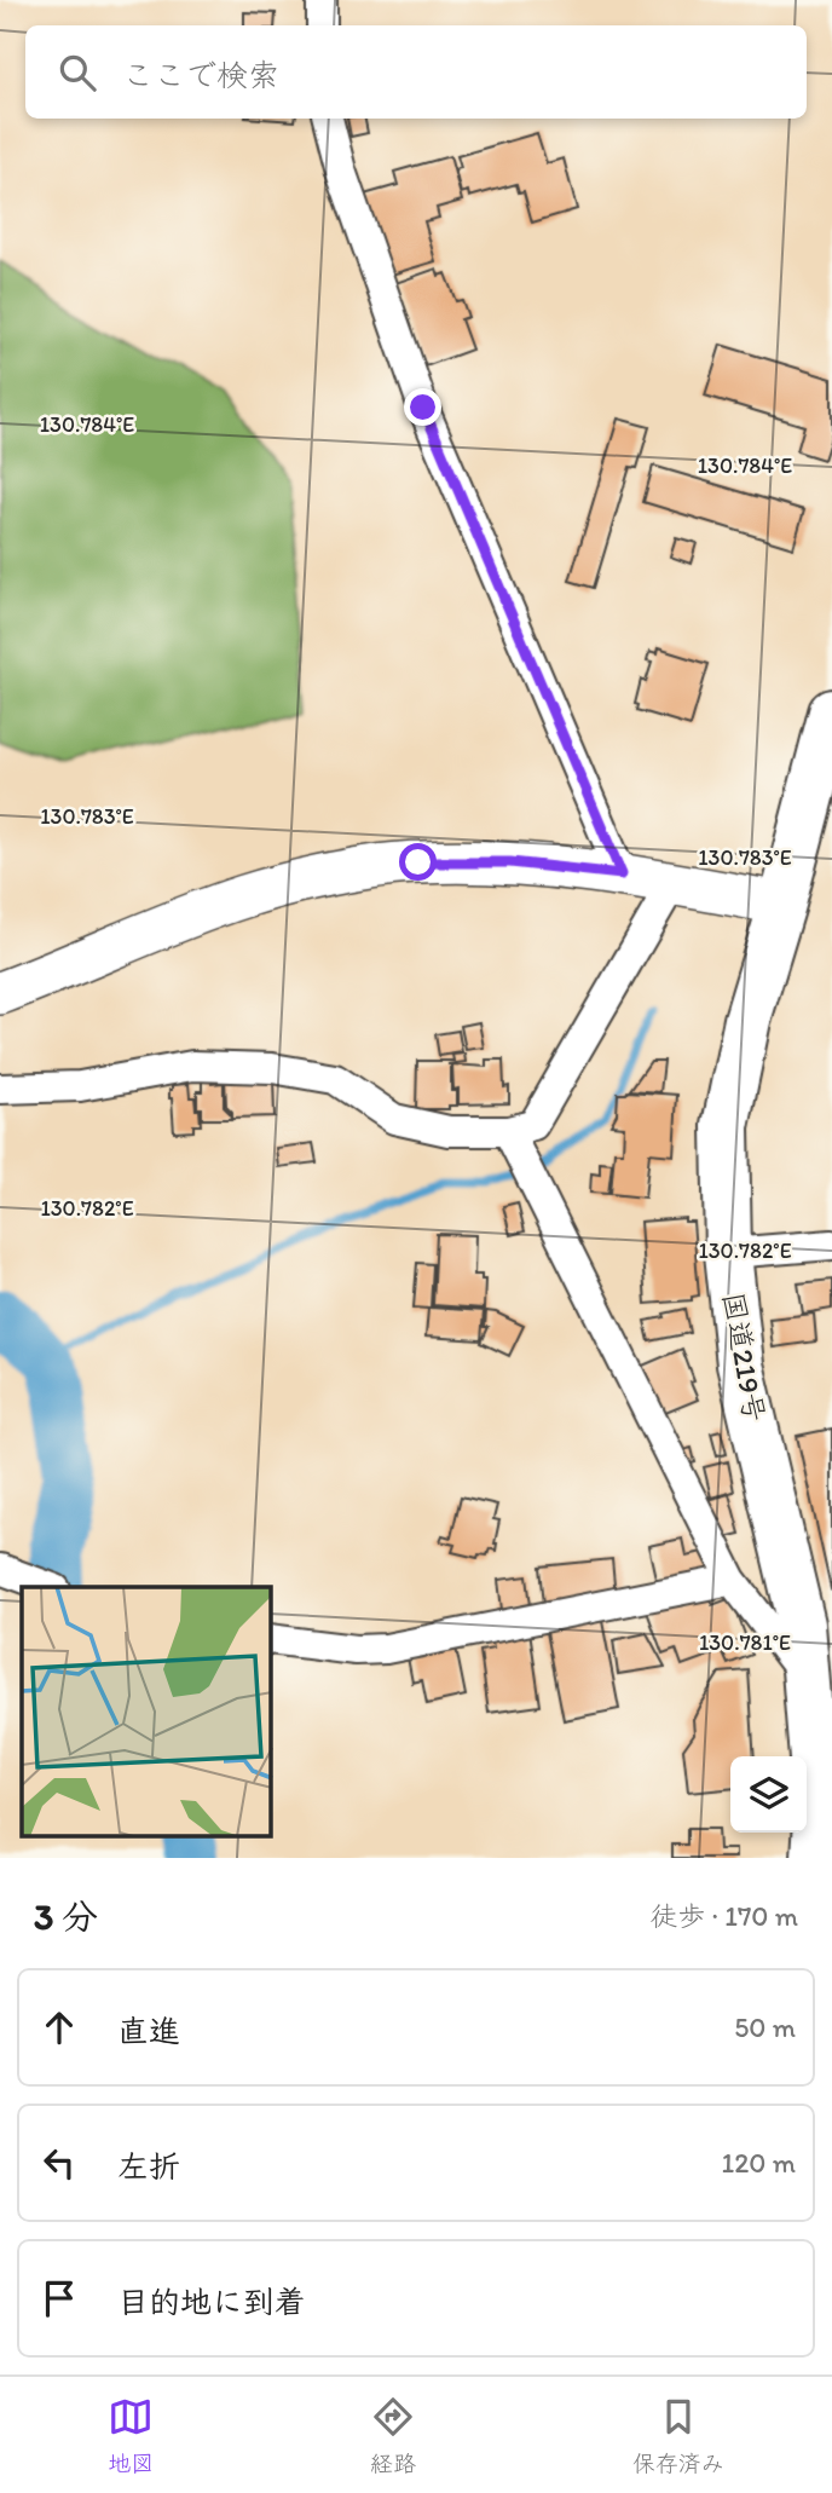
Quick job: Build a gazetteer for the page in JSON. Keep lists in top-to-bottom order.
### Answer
{
  "streets": {
    "highway": ["国道219号"]
  },
  "page": {
    "search": "ここで検索",
    "heading": ["3 分", "徒歩 · 170 m"],
    "list": [
      ["直進", "50 m"],
      ["左折", "120 m"],
      "目的地に到着"
    ],
    "nav": ["地図", "経路", "保存済み"]
  },
  "coordinates": [
    "130.784°E",
    "130.783°E",
    "130.782°E",
    "130.781°E"
  ]
}
